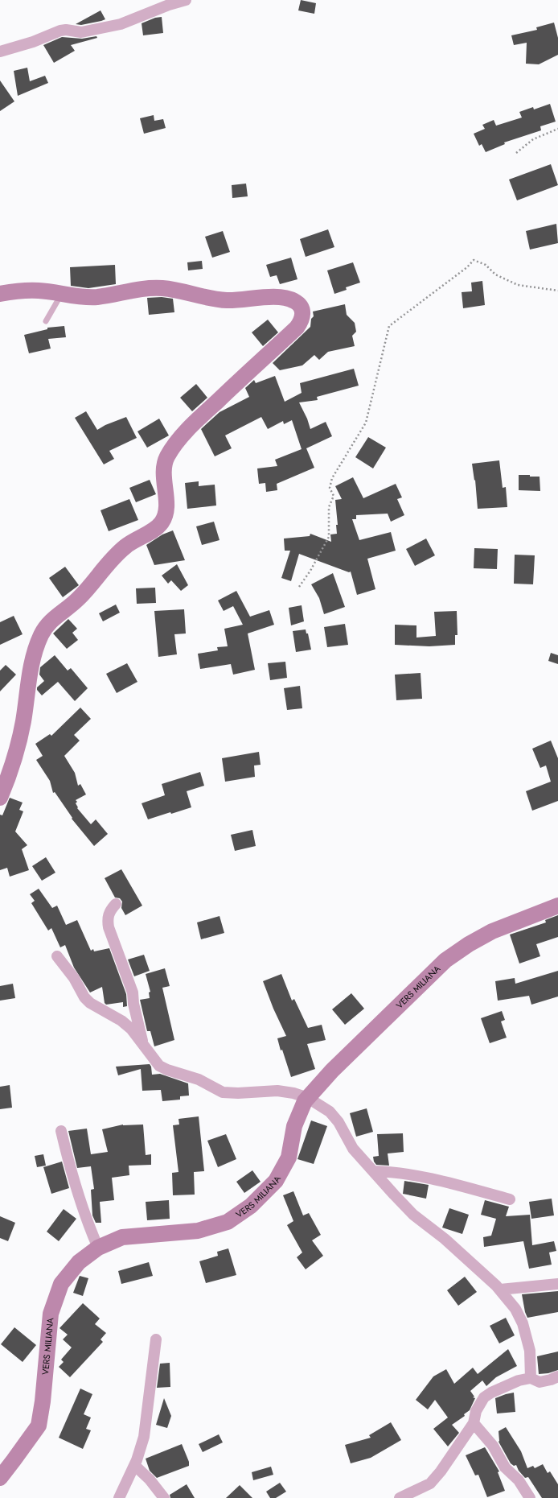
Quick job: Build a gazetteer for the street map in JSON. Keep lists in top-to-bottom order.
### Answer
{
  "streets": {
    "main road": ["VERS MILIANA"]
  }
}
